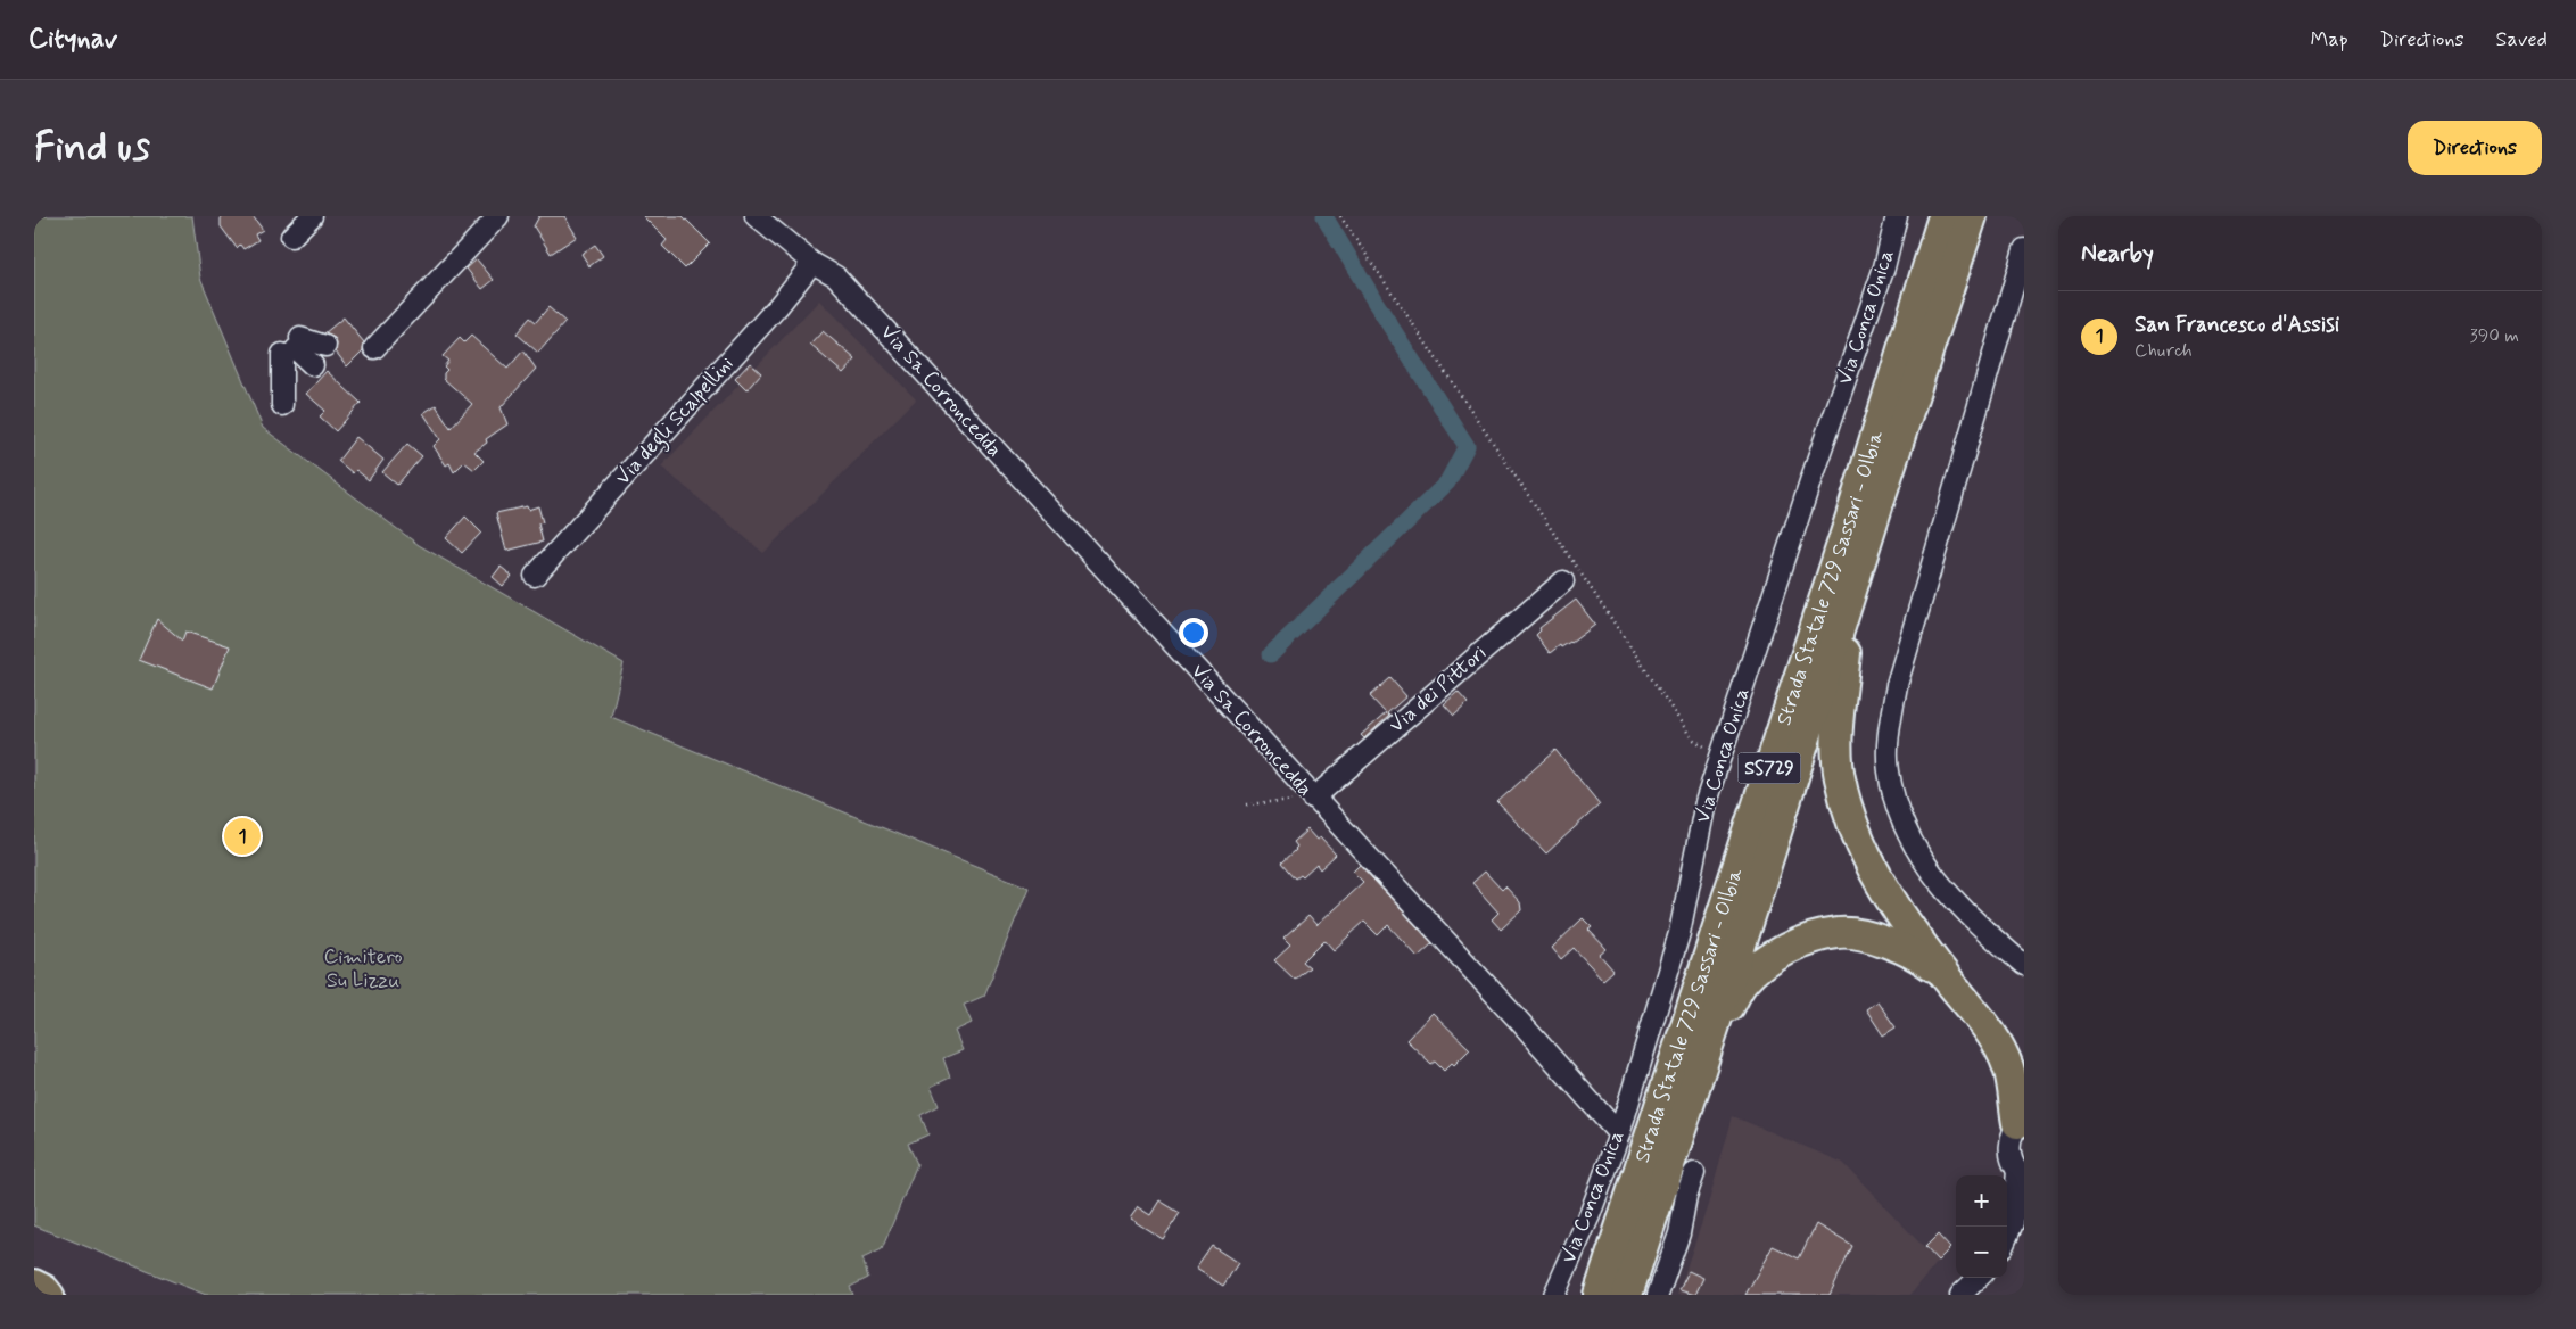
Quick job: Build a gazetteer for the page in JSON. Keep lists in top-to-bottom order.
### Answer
{
  "streets": {
    "highway": ["Strada Statale 729 Sassari - Olbia", "SS729"],
    "street": [
      "Via Conca Onica",
      "Via Sa Corroncedda",
      "Via degli Scalpellini",
      "Via dei Pittori"
    ]
  },
  "crossings": [
    ["Via Conca Onica", "Via Sa Corroncedda"],
    ["Via Sa Corroncedda", "Via degli Scalpellini"],
    ["Via Sa Corroncedda", "Via dei Pittori"]
  ],
  "parks": ["Cimitero Su Lizzu"],
  "page": {
    "header": "Citynav",
    "nav": ["Map", "Directions", "Saved"],
    "buttons": "Directions",
    "title": "Find us",
    "heading": "Nearby",
    "list": [
      {
        "mark": "1",
        "name": "San Francesco d'Assisi",
        "note": "Church",
        "value": "390 m"
      }
    ],
    "pins": "1",
    "map_buttons": ["+", "−"]
  }
}
